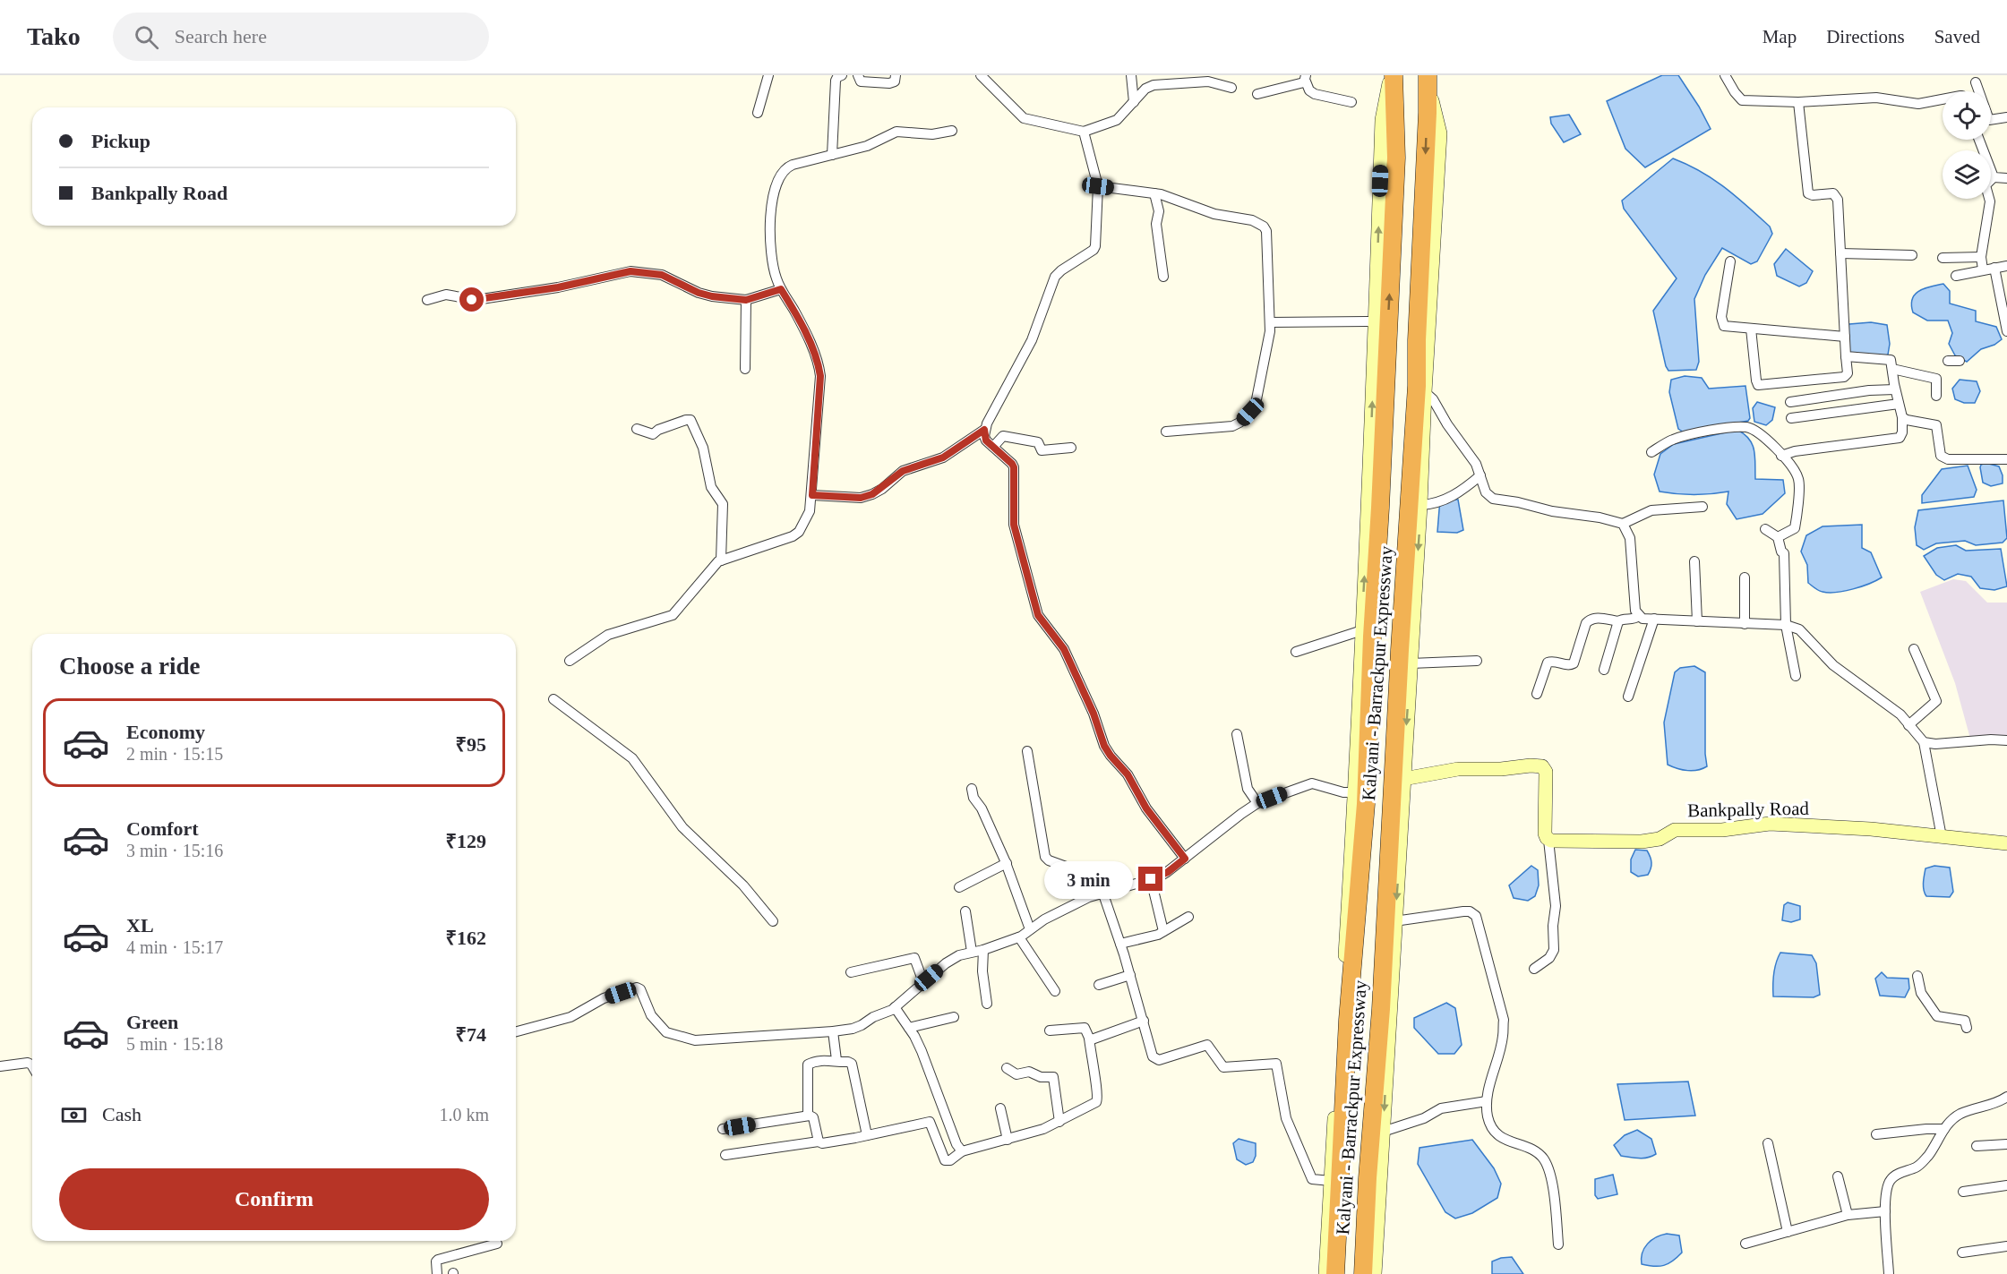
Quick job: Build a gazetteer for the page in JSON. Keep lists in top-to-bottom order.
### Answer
{
  "streets": {
    "highway": ["Kalyani - Barrackpur Expressway"],
    "street": ["Bankpally Road"]
  },
  "page": {
    "header": "Tako",
    "search": "Search here",
    "nav": ["Map", "Directions", "Saved"],
    "banner": ["Pickup", "Bankpally Road"],
    "heading": "Choose a ride",
    "list": [
      {
        "name": "Economy",
        "note": "2 min · 15:15",
        "value": "₹95"
      },
      {
        "name": "Comfort",
        "note": "3 min · 15:16",
        "value": "₹129"
      },
      {
        "name": "XL",
        "note": "4 min · 15:17",
        "value": "₹162"
      },
      {
        "name": "Green",
        "note": "5 min · 15:18",
        "value": "₹74"
      }
    ],
    "bubble": "3 min",
    "pay": ["Cash", "1.0 km"],
    "buttons": "Confirm"
  }
}
